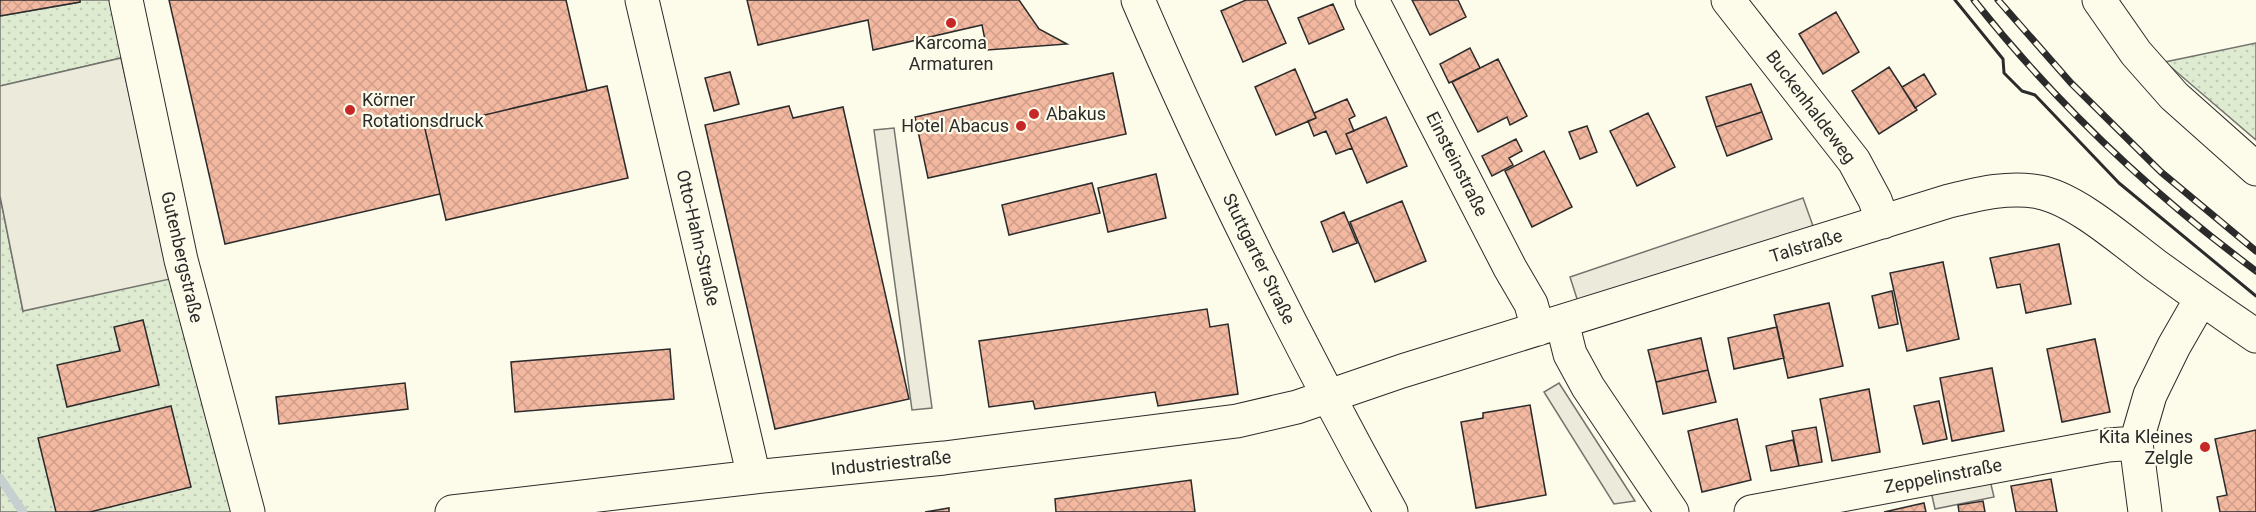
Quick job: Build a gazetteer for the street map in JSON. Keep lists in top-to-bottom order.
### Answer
{
  "streets": {
    "street": [
      "Buckenhaldeweg",
      "Einsteinstraße",
      "Otto-Hahn-Straße",
      "Talstraße",
      "Gutenbergstraße",
      "Stuttgarter Straße",
      "Industriestraße",
      "Zeppelinstraße"
    ]
  },
  "crossings": [
    ["Buckenhaldeweg", "Talstraße"],
    ["Einsteinstraße", "Talstraße"],
    ["Otto-Hahn-Straße", "Industriestraße"],
    ["Talstraße", "Stuttgarter Straße"],
    ["Talstraße", "Industriestraße"],
    ["Stuttgarter Straße", "Industriestraße"]
  ],
  "places": [
    "Karcoma Armaturen",
    "Körner Rotationsdruck",
    "Abakus",
    "Hotel Abacus",
    "Kita Kleines Zelgle"
  ]
}
